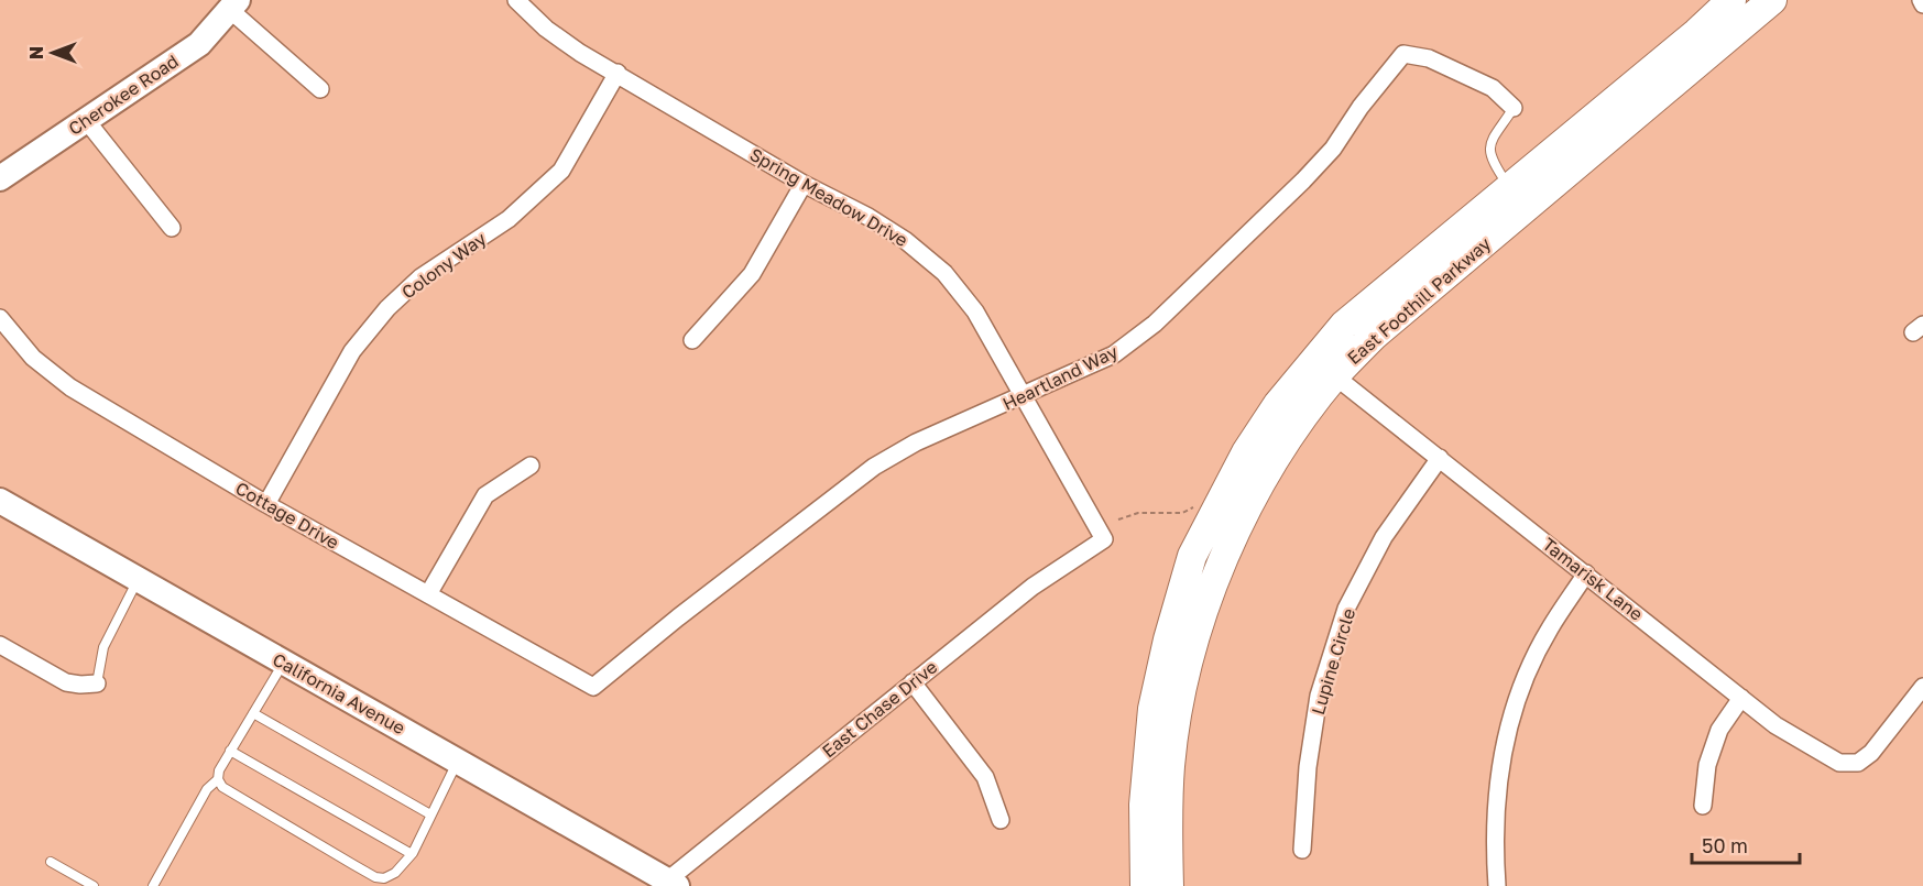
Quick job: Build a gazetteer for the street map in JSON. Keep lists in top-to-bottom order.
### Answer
{
  "streets": {
    "main road": ["Cherokee Road", "East Foothill Parkway", "California Avenue"],
    "street": [
      "Spring Meadow Drive",
      "Colony Way",
      "Heartland Way",
      "Cottage Drive",
      "Tamarisk Lane",
      "Lupine Circle",
      "East Chase Drive"
    ]
  },
  "crossings": [
    ["Spring Meadow Drive", "Colony Way"],
    ["Spring Meadow Drive", "Heartland Way"],
    ["Spring Meadow Drive", "East Chase Drive"],
    ["Colony Way", "Cottage Drive"],
    ["East Foothill Parkway", "Tamarisk Lane"],
    ["Heartland Way", "Cottage Drive"],
    ["Tamarisk Lane", "Lupine Circle"],
    ["California Avenue", "East Chase Drive"]
  ],
  "scale_bar": "50 m",
  "north": "left"
}
